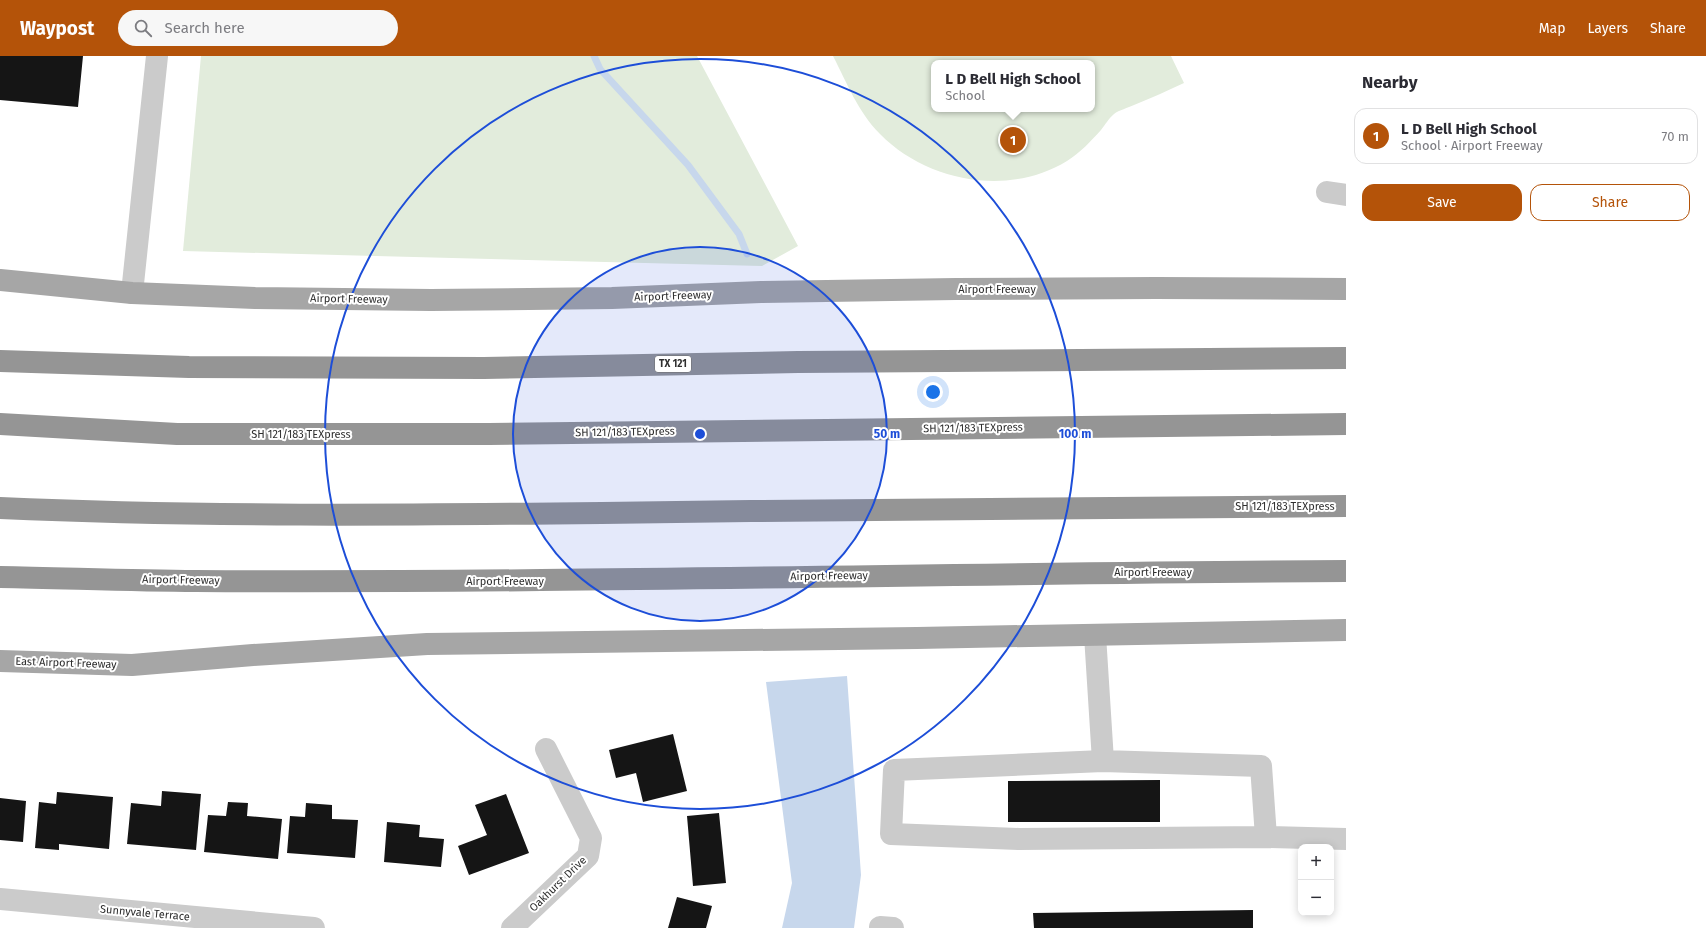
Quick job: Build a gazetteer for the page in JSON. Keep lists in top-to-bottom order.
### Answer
{
  "streets": {
    "highway": ["Airport Freeway", "TX 121", "SH 121/183 TEXpress"],
    "main road": ["East Airport Freeway"],
    "street": ["Oakhurst Drive", "Sunnyvale Terrace"]
  },
  "page": {
    "header": "Waypost",
    "search": "Search here",
    "nav": ["Map", "Layers", "Share"],
    "heading": "Nearby",
    "popup": ["L D Bell High School", "School"],
    "list": [
      {
        "mark": "1",
        "name": "L D Bell High School",
        "note": "School · Airport Freeway",
        "value": "70 m"
      }
    ],
    "pins": "1",
    "buttons": ["Save", "Share"],
    "map_buttons": ["+", "−"]
  },
  "rings": ["50 m", "100 m"]
}
